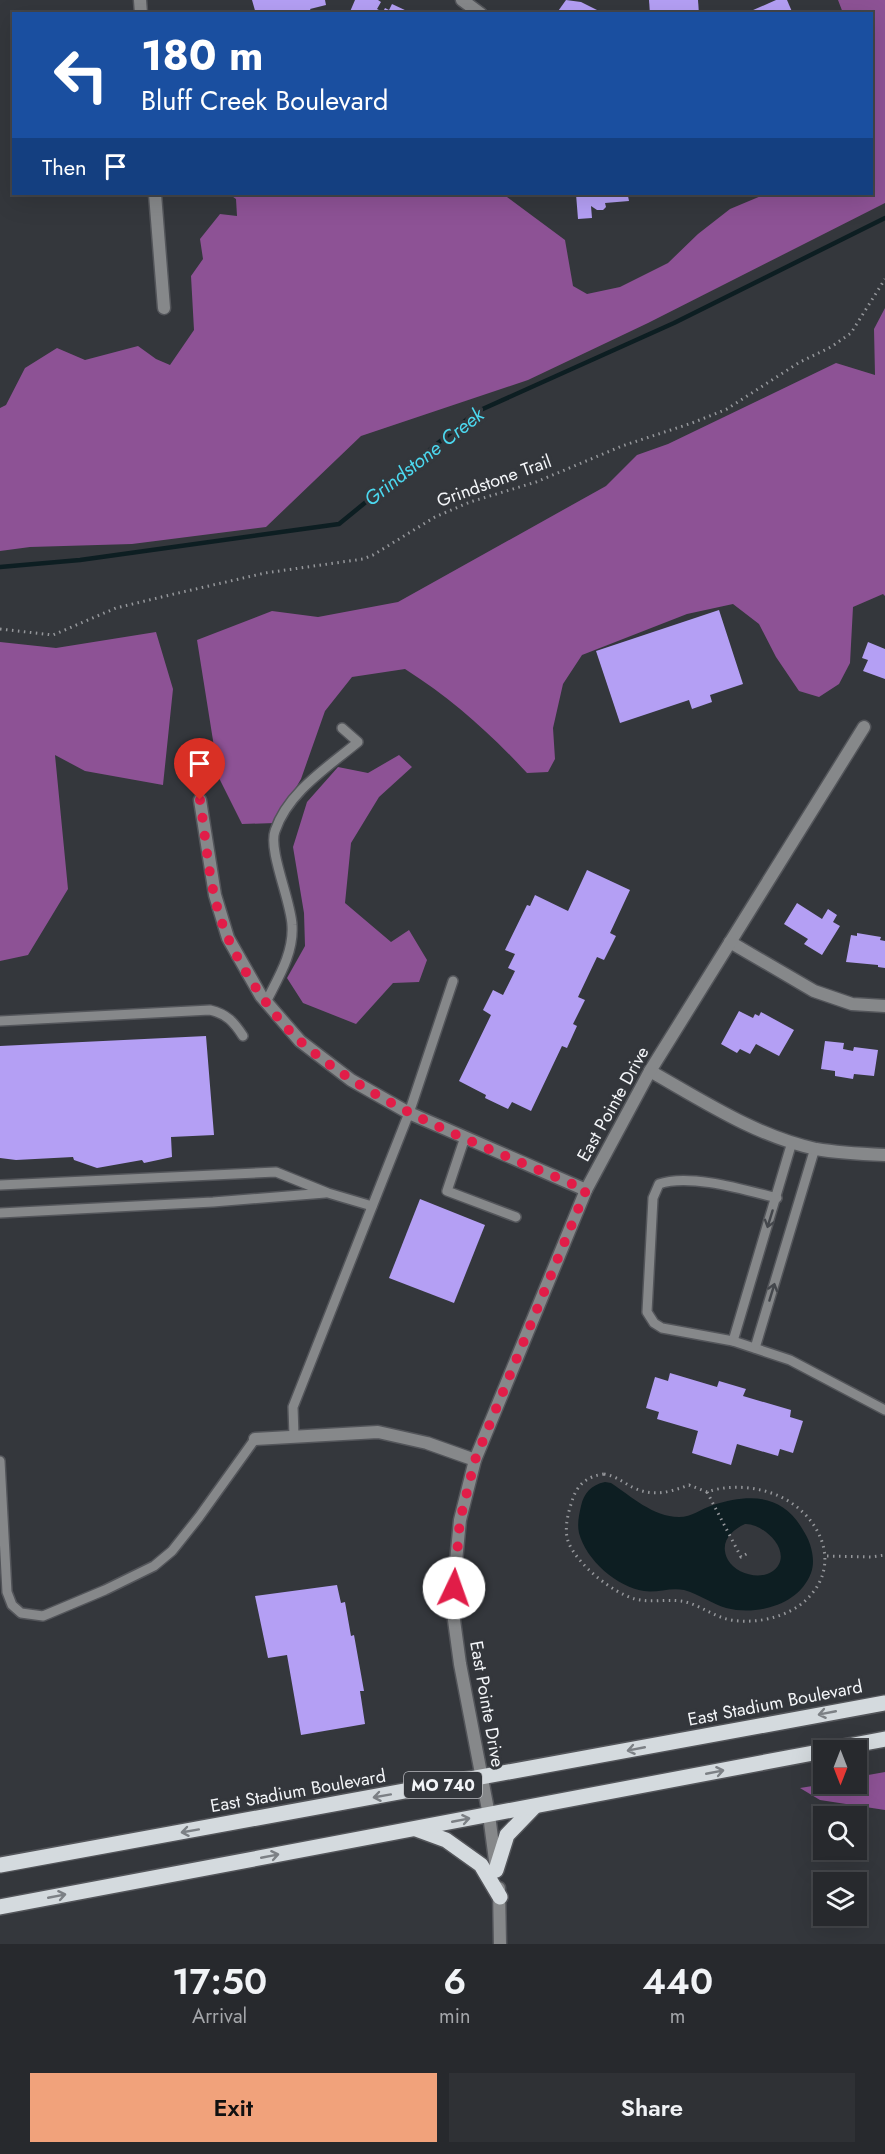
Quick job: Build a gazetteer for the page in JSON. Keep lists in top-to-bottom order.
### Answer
{
  "streets": {
    "main road": ["East Stadium Boulevard", "MO 740"],
    "street": ["East Pointe Drive"],
    "path": ["Grindstone Trail"]
  },
  "crossings": [
    ["East Pointe Drive", "East Stadium Boulevard"],
    ["East Pointe Drive", "MO 740"]
  ],
  "water": ["Grindstone Creek"],
  "north": "bottom",
  "page": {
    "turn": ["180 m", "Bluff Creek Boulevard"],
    "then": "Then",
    "eta": [
      "17:50",
      "Arrival",
      "6",
      "min",
      "440",
      "m"
    ],
    "buttons": ["Exit", "Share"]
  }
}
